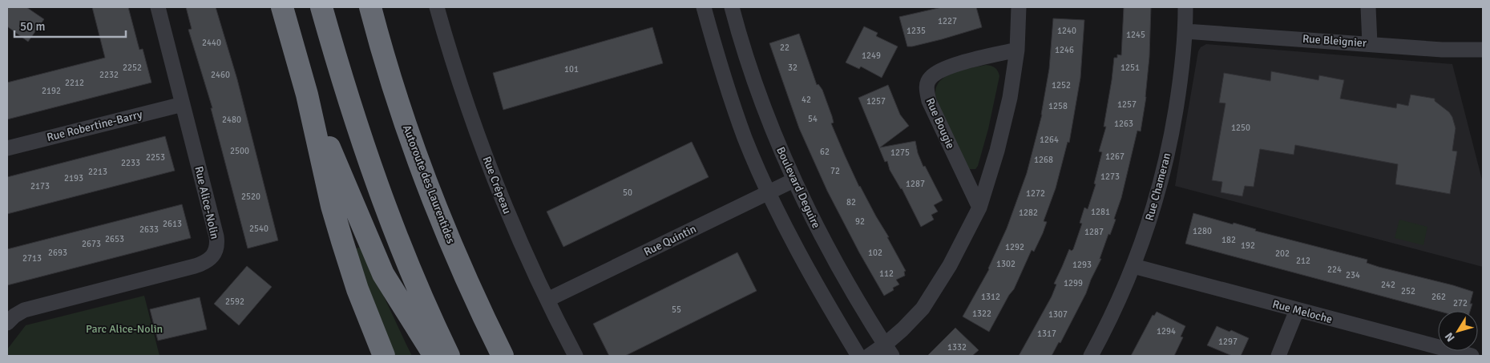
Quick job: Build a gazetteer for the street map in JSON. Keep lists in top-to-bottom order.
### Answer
{
  "streets": {
    "highway": ["Autoroute des Laurentides"],
    "street": [
      "Rue Bleignier",
      "Rue Bougie",
      "Rue Robertine-Barry",
      "Rue Crépeau",
      "Rue Chameran",
      "Boulevard Deguire",
      "Rue Alice-Nolin",
      "Rue Quintin",
      "Rue Meloche"
    ]
  },
  "crossings": [
    ["Rue Bleignier", "Rue Chameran"],
    ["Rue Robertine-Barry", "Rue Alice-Nolin"],
    ["Rue Crépeau", "Rue Quintin"],
    ["Rue Chameran", "Rue Meloche"],
    ["Boulevard Deguire", "Rue Quintin"]
  ],
  "parks": ["Parc Alice-Nolin"],
  "house_numbers": [
    "1227",
    "1235",
    "1240",
    "1245",
    "2440",
    "22",
    "1246",
    "1249",
    "2252",
    "32",
    "1251",
    "101",
    "2232",
    "2460",
    "2212",
    "1252",
    "2192",
    "42",
    "1257",
    "1257",
    "1258",
    "54",
    "2480",
    "1263",
    "1250",
    "1264",
    "2500",
    "62",
    "1275",
    "1267",
    "2253",
    "1268",
    "2233",
    "72",
    "2213",
    "1273",
    "2193",
    "1287",
    "2173",
    "50",
    "1272",
    "2520",
    "82",
    "1281",
    "1282",
    "92",
    "2613",
    "2540",
    "2633",
    "1280",
    "1287",
    "2653",
    "182",
    "2673",
    "192",
    "1292",
    "2693",
    "102",
    "202",
    "2713",
    "212",
    "1302",
    "1293",
    "224",
    "112",
    "234",
    "1299",
    "242",
    "252",
    "1312",
    "262",
    "2592",
    "272",
    "55",
    "1322",
    "1307",
    "1294",
    "1317",
    "1297",
    "1332"
  ],
  "scale_bar": "50 m",
  "north": "bottom left"
}
